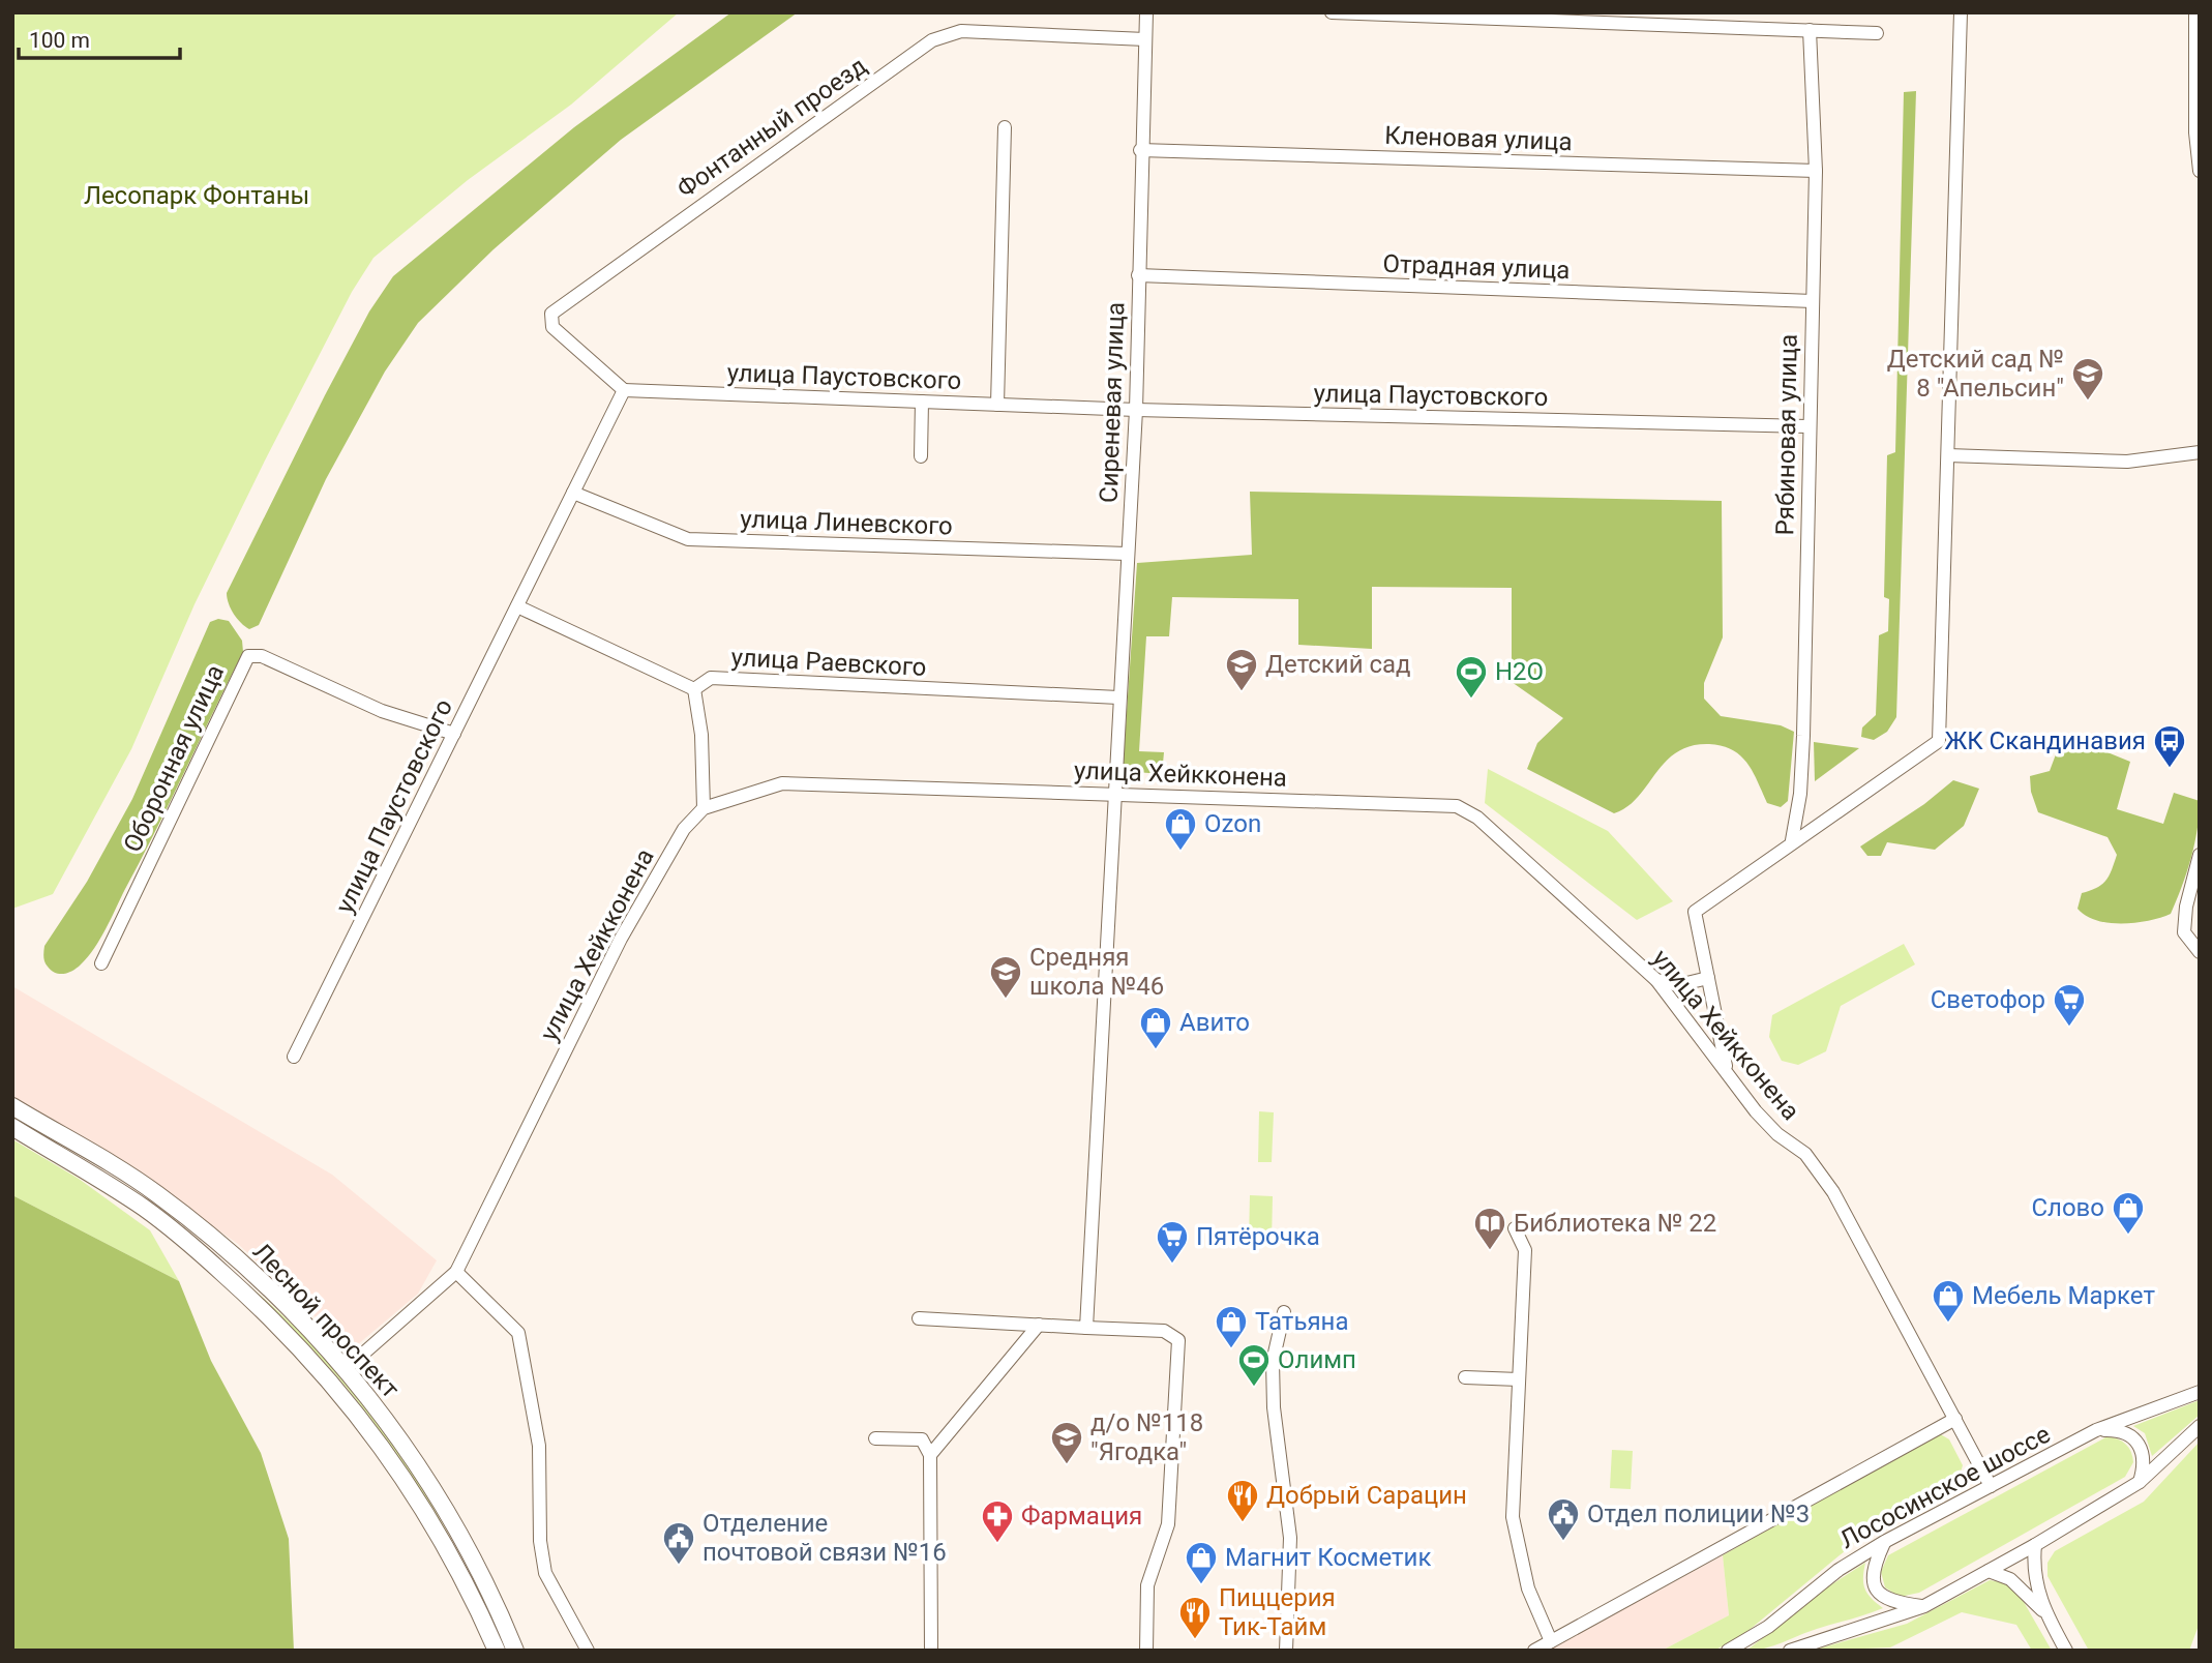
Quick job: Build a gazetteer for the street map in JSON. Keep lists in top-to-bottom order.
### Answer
{
  "streets": {
    "main road": ["Лесной проспект"],
    "street": [
      "Фонтанный проезд",
      "Кленовая улица",
      "Отрадная улица",
      "улица Паустовского",
      "Сиреневая улица",
      "Рябиновая улица",
      "улица Линевского",
      "улица Раевского",
      "Оборонная улица",
      "улица Хейкконена",
      "Лососинское шоссе"
    ]
  },
  "crossings": [
    ["Фонтанный проезд", "улица Паустовского"],
    ["Фонтанный проезд", "Сиреневая улица"],
    ["Кленовая улица", "Сиреневая улица"],
    ["Кленовая улица", "Рябиновая улица"],
    ["Отрадная улица", "Сиреневая улица"],
    ["Отрадная улица", "Рябиновая улица"],
    ["улица Паустовского", "Сиреневая улица"],
    ["улица Паустовского", "Рябиновая улица"],
    ["улица Паустовского", "улица Линевского"],
    ["улица Паустовского", "Оборонная улица"],
    ["Сиреневая улица", "улица Линевского"],
    ["Сиреневая улица", "улица Раевского"],
    ["Сиреневая улица", "улица Хейкконена"],
    ["улица Хейкконена", "Лесной проспект"],
    ["улица Хейкконена", "Лососинское шоссе"]
  ],
  "parks": ["Лесопарк Фонтаны"],
  "places": {
    "school or university": [
      "Детский сад № 8 \"Апельсин\"",
      "Детский сад",
      "Средняя школа №46",
      "д/о №118 \"Ягодка\""
    ],
    "sports": ["H2O", "Олимп"],
    "bus stop": ["ЖК Скандинавия"],
    "shop": [
      "Ozon",
      "Авито",
      "Слово",
      "Мебель Маркет",
      "Татьяна",
      "Магнит Косметик"
    ],
    "supermarket": ["Светофор", "Пятёрочка"],
    "library": ["Библиотека № 22"],
    "restaurant": ["Добрый Сарацин", "Пиццерия Тик-Тайм"],
    "public building": ["Отдел полиции №3", "Отделение почтовой связи №16"],
    "pharmacy": ["Фармация"]
  },
  "scale_bar": "100 m"
}
